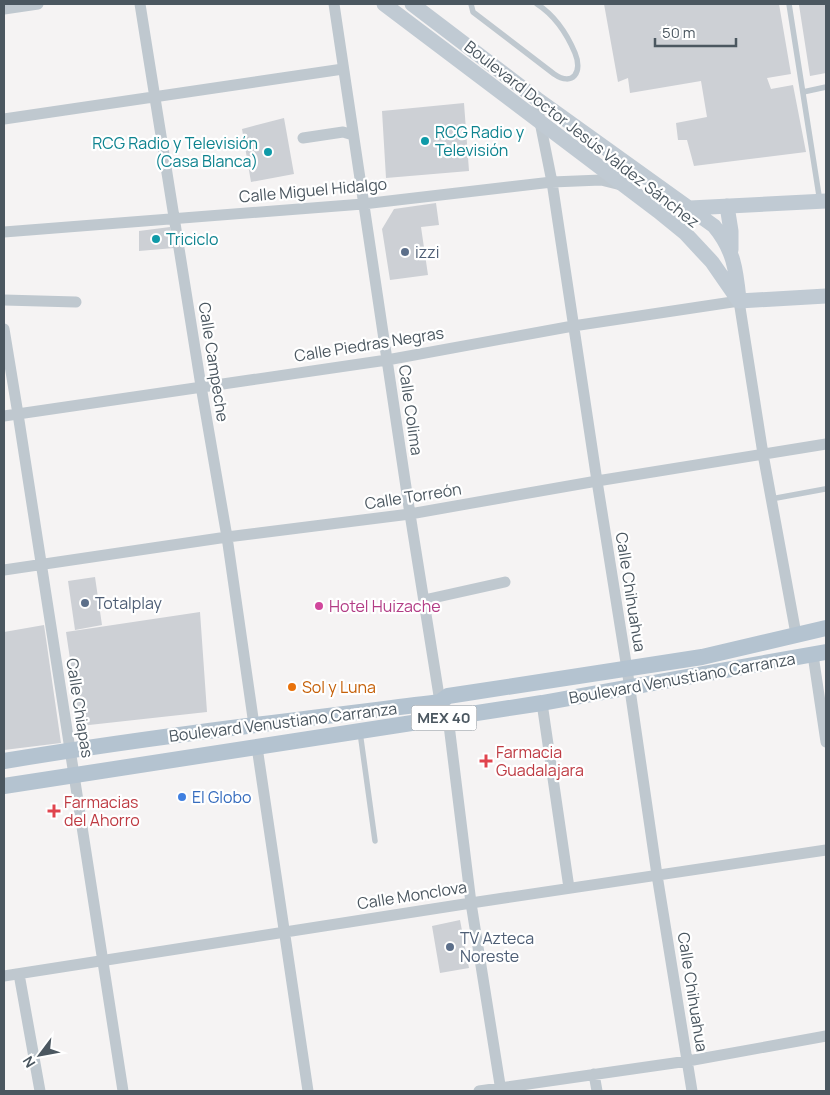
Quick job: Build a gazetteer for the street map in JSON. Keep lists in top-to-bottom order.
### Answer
{
  "streets": {
    "main road": ["Boulevard Doctor Jesús Valdez Sánchez", "Boulevard Venustiano Carranza", "MEX 40"],
    "street": [
      "Calle Miguel Hidalgo",
      "Calle Piedras Negras",
      "Calle Campeche",
      "Calle Colima",
      "Calle Torreón",
      "Calle Chihuahua",
      "Calle Chiapas",
      "Calle Monclova"
    ]
  },
  "crossings": [
    ["Boulevard Doctor Jesús Valdez Sánchez", "Calle Miguel Hidalgo"],
    ["Boulevard Doctor Jesús Valdez Sánchez", "Calle Piedras Negras"],
    ["Boulevard Doctor Jesús Valdez Sánchez", "Calle Chihuahua"],
    ["Calle Miguel Hidalgo", "Calle Campeche"],
    ["Calle Miguel Hidalgo", "Calle Colima"],
    ["Calle Miguel Hidalgo", "Calle Chihuahua"],
    ["Calle Piedras Negras", "Calle Campeche"],
    ["Calle Piedras Negras", "Calle Colima"],
    ["Calle Piedras Negras", "Calle Chihuahua"],
    ["Calle Piedras Negras", "Calle Chiapas"],
    ["Calle Campeche", "Calle Torreón"],
    ["Calle Campeche", "Boulevard Venustiano Carranza"],
    ["Calle Colima", "Calle Torreón"],
    ["Calle Colima", "Boulevard Venustiano Carranza"],
    ["Calle Torreón", "Calle Chihuahua"],
    ["Calle Torreón", "Calle Chiapas"],
    ["Calle Chihuahua", "Boulevard Venustiano Carranza"],
    ["Calle Chihuahua", "Calle Monclova"],
    ["Boulevard Venustiano Carranza", "Calle Chiapas"],
    ["Calle Chiapas", "Calle Monclova"]
  ],
  "places": {
    "other": [
      "RCG Radio y Televisión",
      "RCG Radio y Televisión (Casa Blanca)",
      "Triciclo",
      "izzi",
      "Totalplay",
      "Hotel Huizache",
      "Sol y Luna",
      "El Globo",
      "TV Azteca Noreste"
    ],
    "health": ["Farmacia Guadalajara", "Farmacias del Ahorro"]
  },
  "scale_bar": "50 m",
  "north": "bottom left"
}
